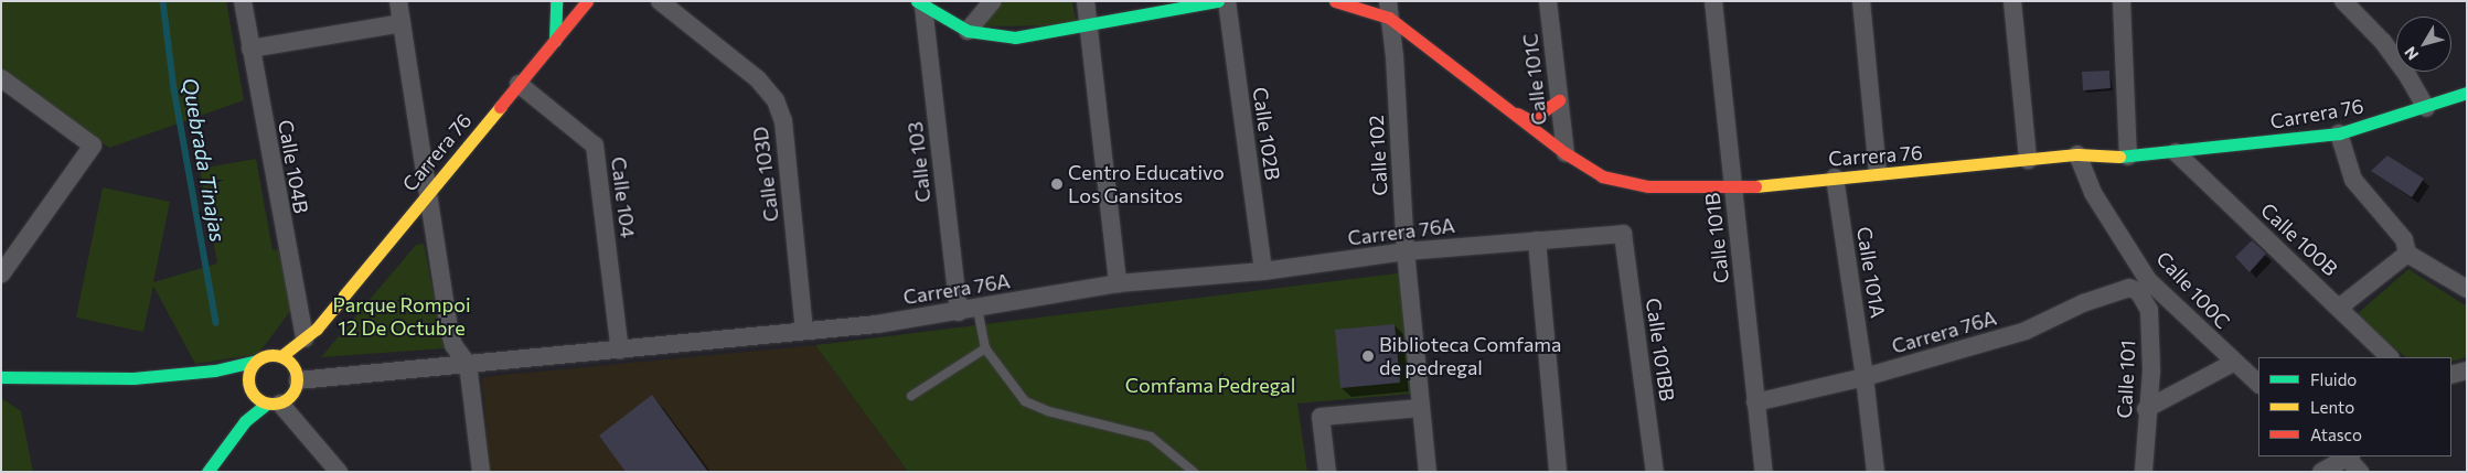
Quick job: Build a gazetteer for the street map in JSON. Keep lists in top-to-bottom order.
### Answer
{
  "streets": {
    "street": [
      "Calle 101C",
      "Carrera 76",
      "Calle 102B",
      "Calle 102",
      "Calle 103",
      "Calle 104B",
      "Calle 103D",
      "Calle 104",
      "Carrera 76A",
      "Calle 101B",
      "Calle 100B",
      "Calle 101A",
      "Calle 100C",
      "Calle 101BB",
      "Calle 101"
    ]
  },
  "crossings": [
    ["Calle 101C", "Carrera 76"],
    ["Carrera 76", "Calle 102"],
    ["Carrera 76", "Calle 104B"],
    ["Carrera 76", "Calle 104"],
    ["Carrera 76", "Carrera 76A"],
    ["Carrera 76", "Calle 101B"],
    ["Carrera 76", "Calle 100B"],
    ["Carrera 76", "Calle 101A"],
    ["Carrera 76", "Calle 100C"],
    ["Calle 102B", "Carrera 76A"],
    ["Calle 102", "Carrera 76A"],
    ["Calle 103", "Carrera 76A"],
    ["Calle 103D", "Carrera 76A"],
    ["Calle 104", "Carrera 76A"],
    ["Carrera 76A", "Calle 101B"],
    ["Carrera 76A", "Calle 101A"],
    ["Carrera 76A", "Calle 101BB"],
    ["Carrera 76A", "Calle 101"]
  ],
  "water": ["Quebrada Tinajas"],
  "parks": ["Parque Rompoi 12 De Octubre", "Comfama Pedregal"],
  "places": ["Centro Educativo Los Gansitos", "Biblioteca Comfama de pedregal"],
  "legend": ["Fluido", "Lento", "Atasco"],
  "north": "bottom left"
}
